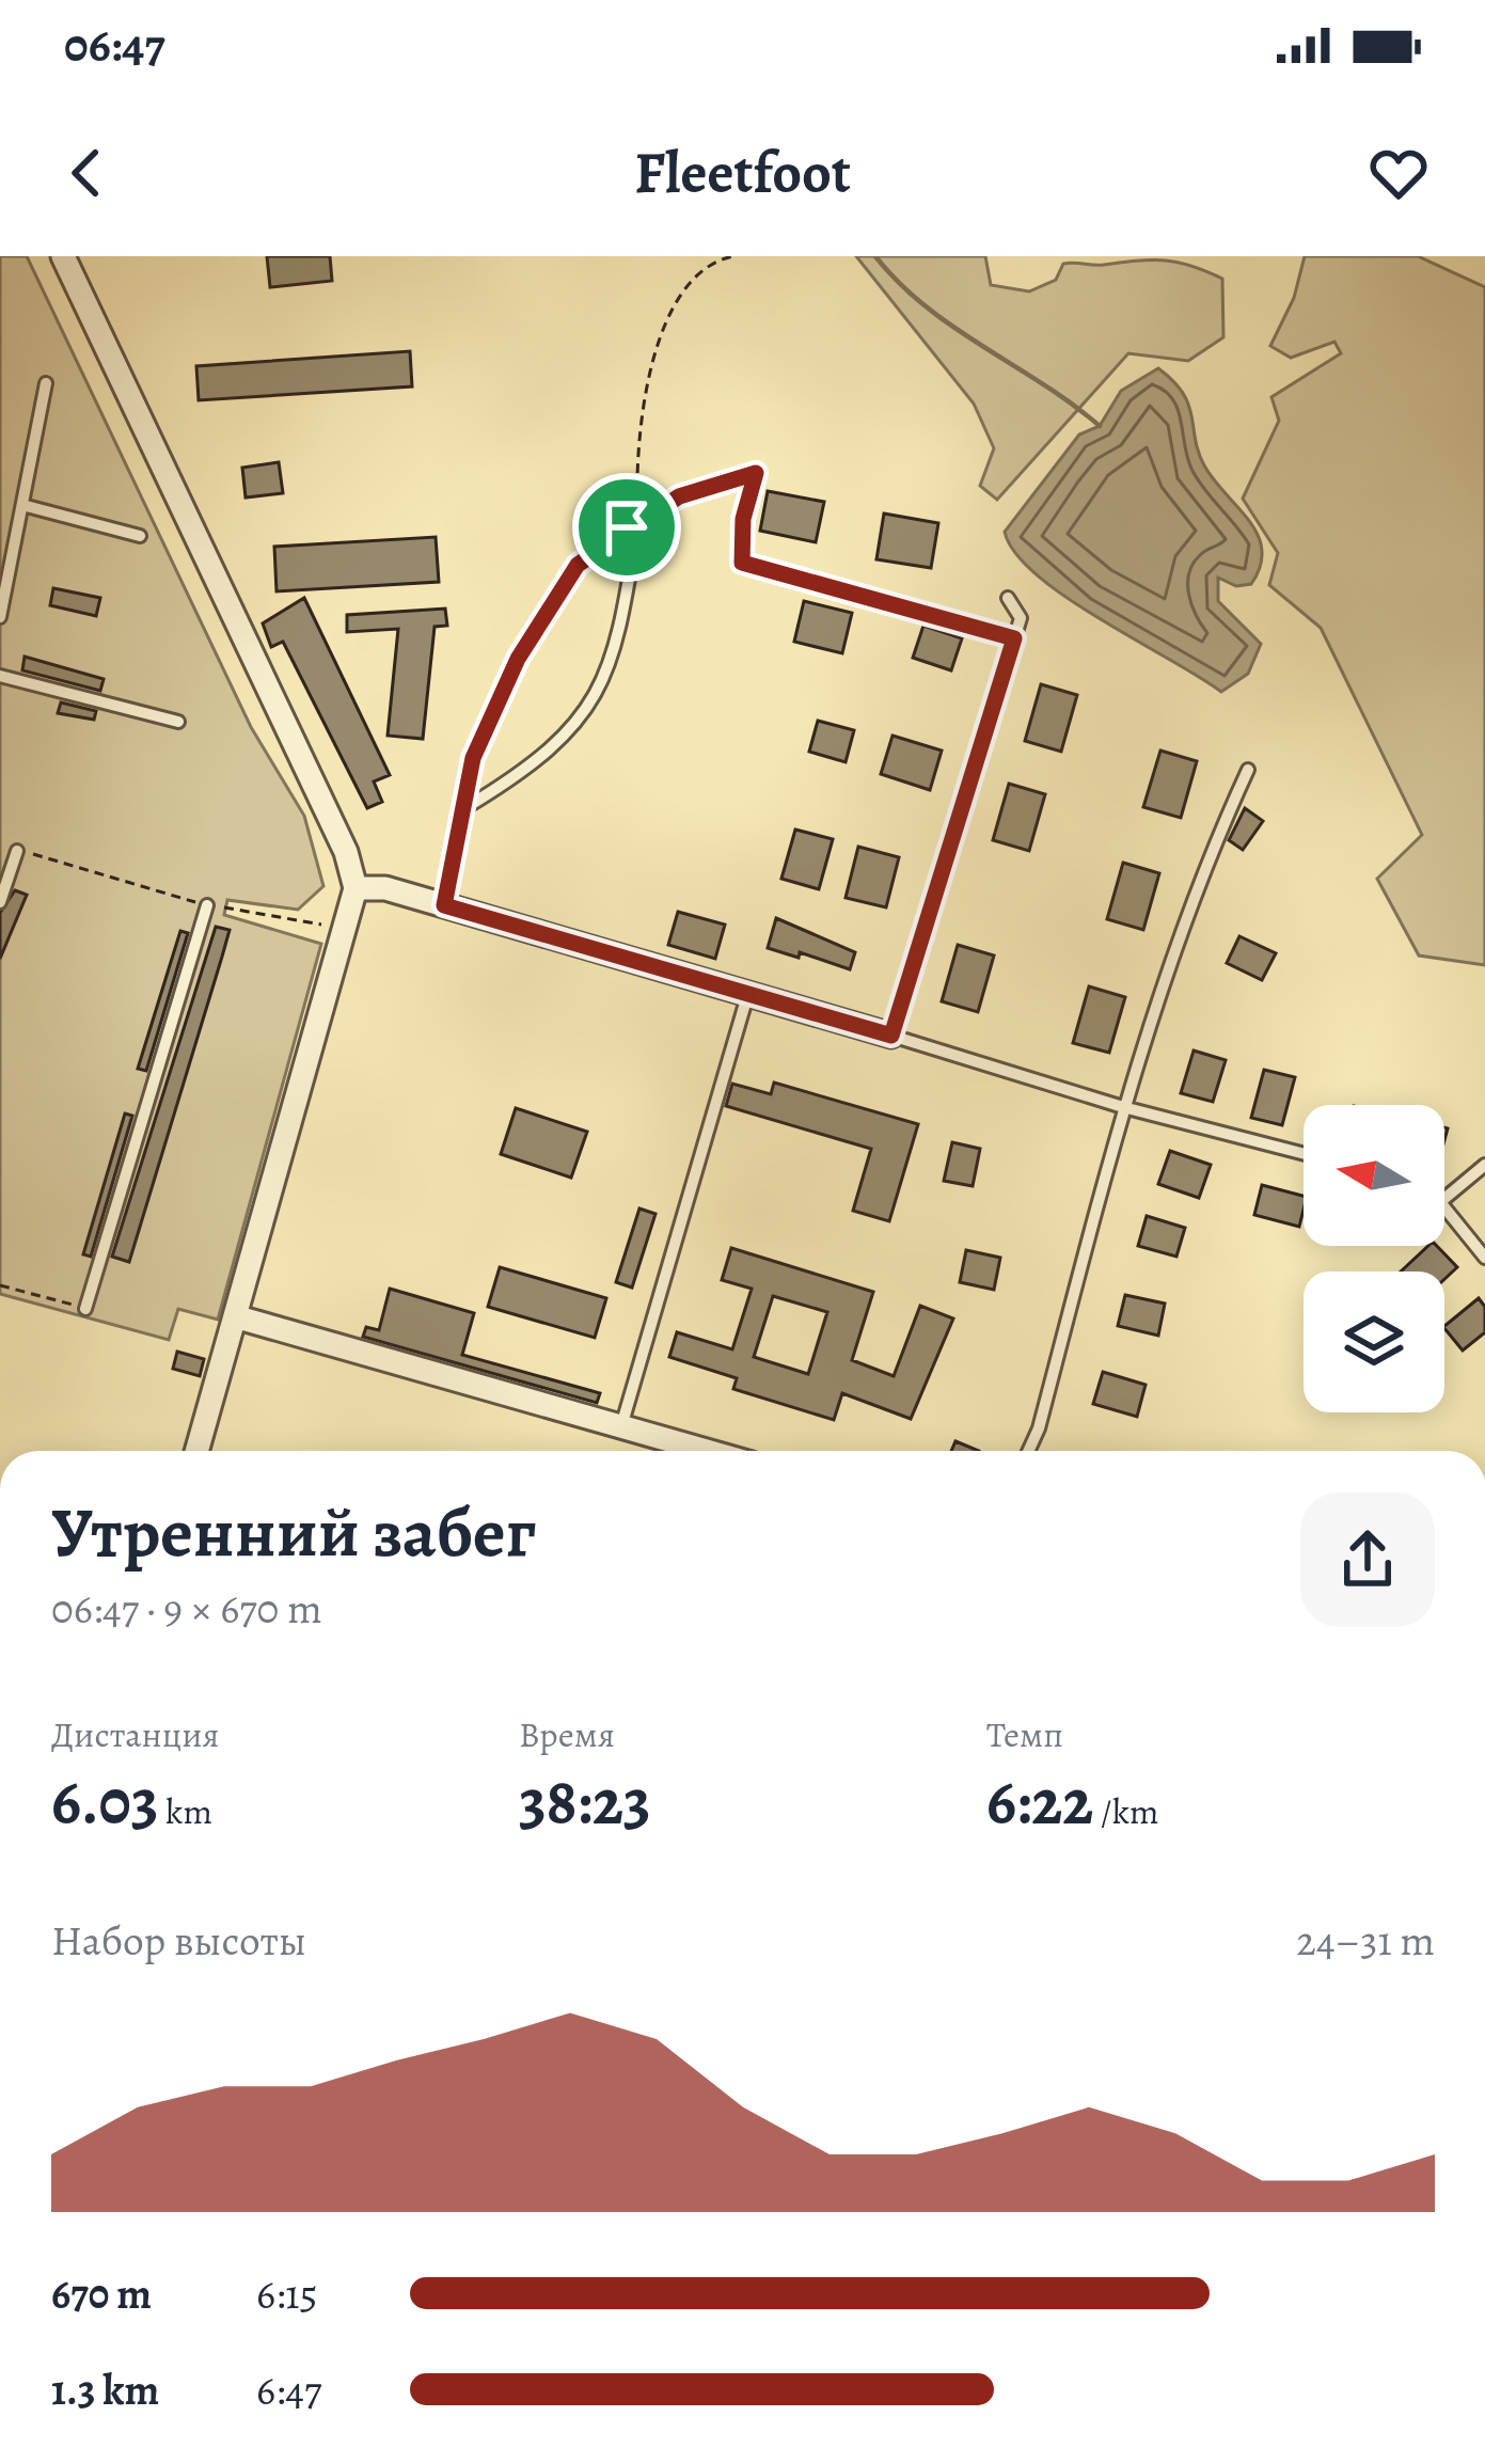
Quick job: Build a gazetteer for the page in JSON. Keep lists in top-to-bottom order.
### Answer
{
  "north": "left",
  "page": {
    "status": "06:47",
    "header": "Fleetfoot",
    "heading": ["Утренний забег", "06:47 · 9 × 670 m"],
    "stats": [
      ["Дистанция", "6.03 km"],
      ["Время", "38:23"],
      ["Темп", "6:22 /km"]
    ],
    "chart": ["Набор высоты", "24–31 m"],
    "list": [
      {
        "name": "670 m",
        "note": "6:15"
      },
      {
        "name": "1.3 km",
        "note": "6:47"
      }
    ]
  }
}
